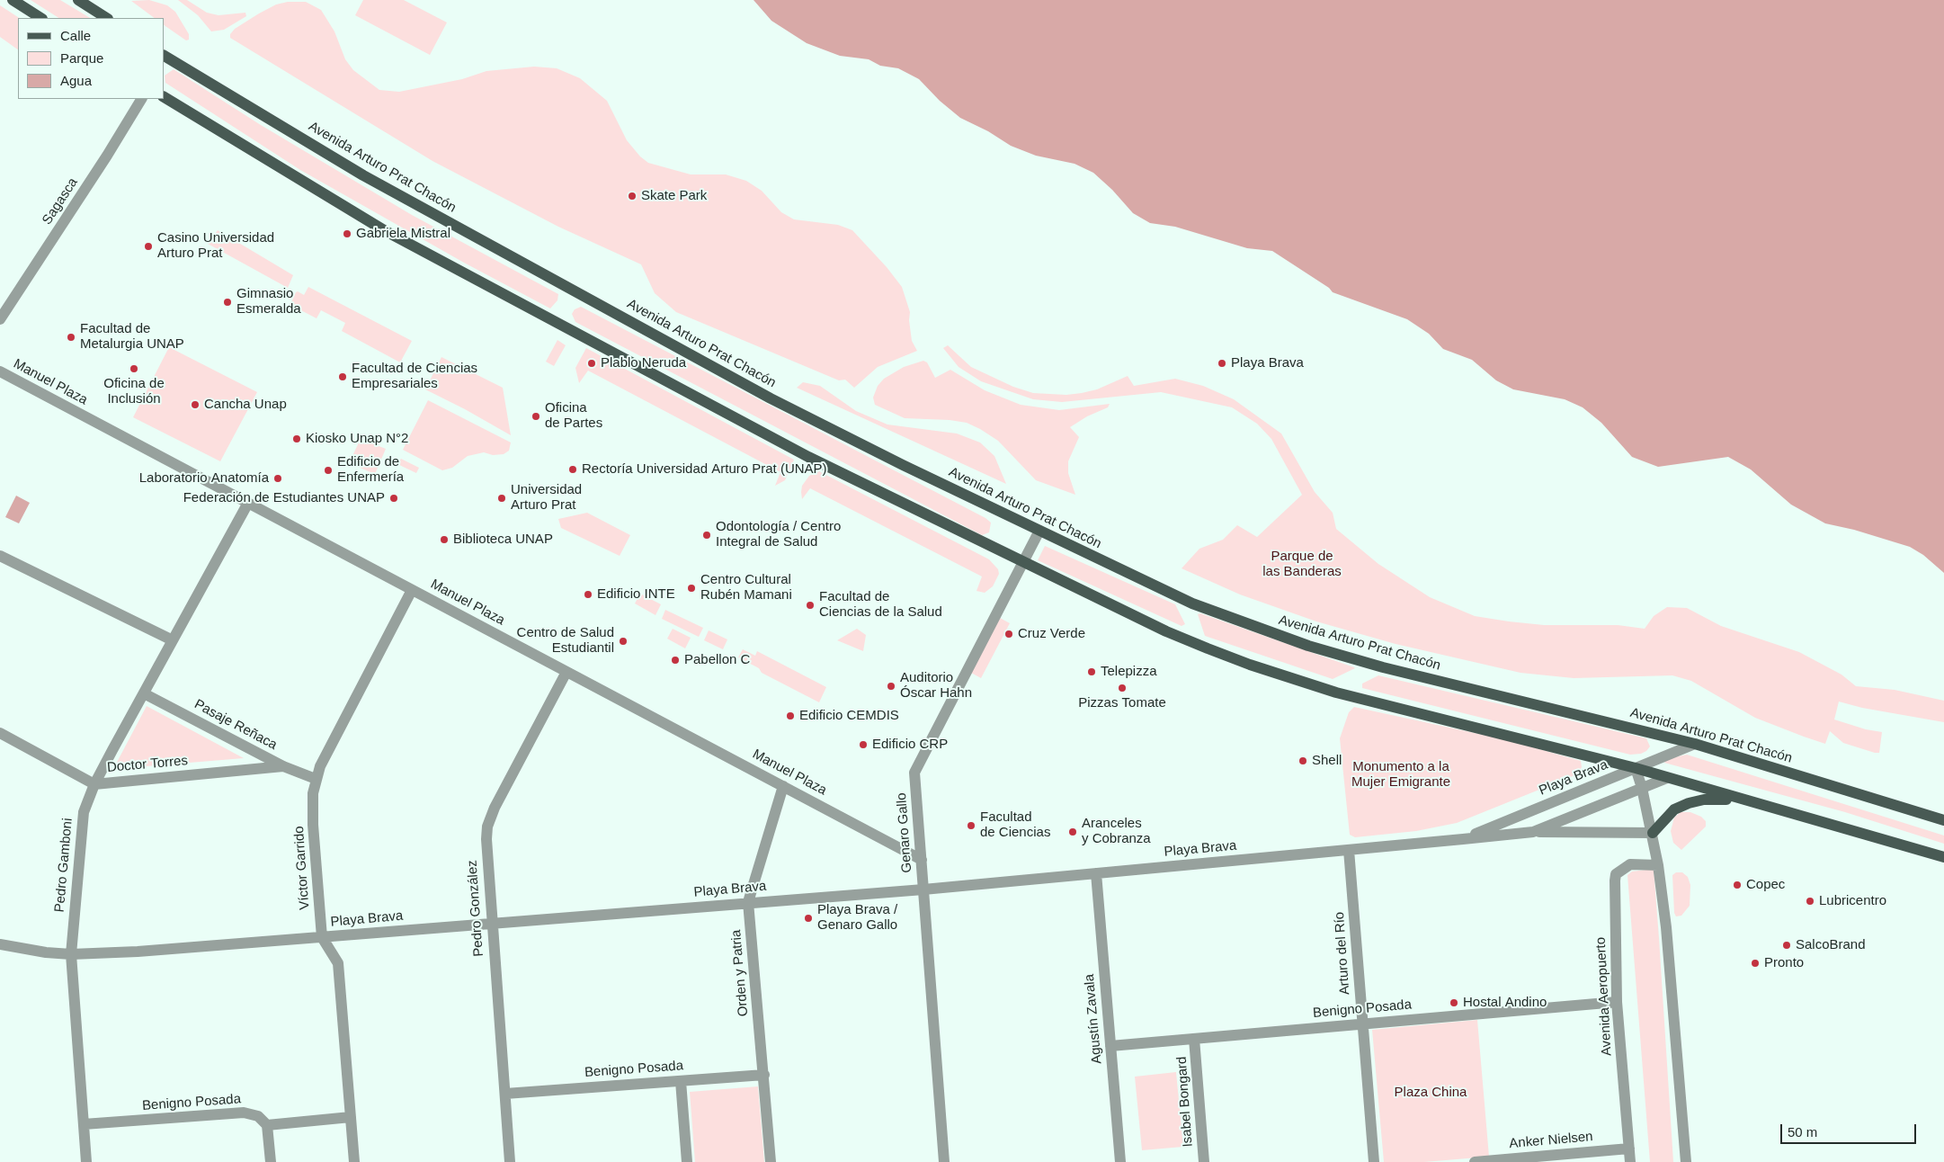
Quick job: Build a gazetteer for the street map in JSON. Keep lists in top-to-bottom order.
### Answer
{
  "streets": {
    "main road": ["Avenida Arturo Prat Chacón"],
    "street": [
      "Sagasca",
      "Manuel Plaza",
      "Pasaje Reñaca",
      "Doctor Torres",
      "Playa Brava",
      "Genaro Gallo",
      "Pedro Gamboni",
      "Víctor Garrido",
      "Pedro González",
      "Arturo del Río",
      "Orden y Patria",
      "Avenida Aeropuerto",
      "Benigno Posada",
      "Agustín Zavala",
      "Isabel Bongard",
      "Anker Nielsen"
    ]
  },
  "crossings": [
    ["Avenida Arturo Prat Chacón", "Playa Brava"],
    ["Avenida Arturo Prat Chacón", "Genaro Gallo"],
    ["Manuel Plaza", "Genaro Gallo"],
    ["Manuel Plaza", "Pedro Gamboni"],
    ["Manuel Plaza", "Víctor Garrido"],
    ["Manuel Plaza", "Pedro González"],
    ["Manuel Plaza", "Orden y Patria"],
    ["Pasaje Reñaca", "Doctor Torres"],
    ["Pasaje Reñaca", "Pedro Gamboni"],
    ["Pasaje Reñaca", "Víctor Garrido"],
    ["Doctor Torres", "Pedro Gamboni"],
    ["Playa Brava", "Genaro Gallo"],
    ["Playa Brava", "Pedro Gamboni"],
    ["Playa Brava", "Víctor Garrido"],
    ["Playa Brava", "Pedro González"],
    ["Playa Brava", "Arturo del Río"],
    ["Playa Brava", "Orden y Patria"],
    ["Playa Brava", "Agustín Zavala"],
    ["Pedro Gamboni", "Benigno Posada"],
    ["Pedro González", "Benigno Posada"],
    ["Arturo del Río", "Benigno Posada"],
    ["Orden y Patria", "Benigno Posada"],
    ["Avenida Aeropuerto", "Benigno Posada"],
    ["Avenida Aeropuerto", "Anker Nielsen"],
    ["Benigno Posada", "Agustín Zavala"],
    ["Benigno Posada", "Isabel Bongard"]
  ],
  "parks": ["Parque de las Banderas", "Monumento a la Mujer Emigrante", "Plaza China"],
  "places": [
    "Skate Park",
    "Gabriela Mistral",
    "Casino Universidad Arturo Prat",
    "Gimnasio Esmeralda",
    "Facultad de Metalurgia UNAP",
    "Plablo Neruda",
    "Playa Brava",
    "Oficina de Inclusión",
    "Facultad de Ciencias Empresariales",
    "Cancha Unap",
    "Oficina de Partes",
    "Kiosko Unap N°2",
    "Rectoría Universidad Arturo Prat (UNAP)",
    "Edificio de Enfermería",
    "Laboratorio Anatomía",
    "Federación de Estudiantes UNAP",
    "Universidad Arturo Prat",
    "Odontología / Centro Integral de Salud",
    "Biblioteca UNAP",
    "Centro Cultural Rubén Mamani",
    "Edificio INTE",
    "Facultad de Ciencias de la Salud",
    "Cruz Verde",
    "Centro de Salud Estudiantil",
    "Pabellon C",
    "Telepizza",
    "Auditorio Óscar Hahn",
    "Pizzas Tomate",
    "Edificio CEMDIS",
    "Edificio CRP",
    "Shell",
    "Facultad de Ciencias",
    "Aranceles y Cobranza",
    "Copec",
    "Lubricentro",
    "Playa Brava / Genaro Gallo",
    "SalcoBrand",
    "Pronto",
    "Hostal Andino"
  ],
  "legend": ["Calle", "Parque", "Agua"],
  "scale_bar": "50 m"
}
